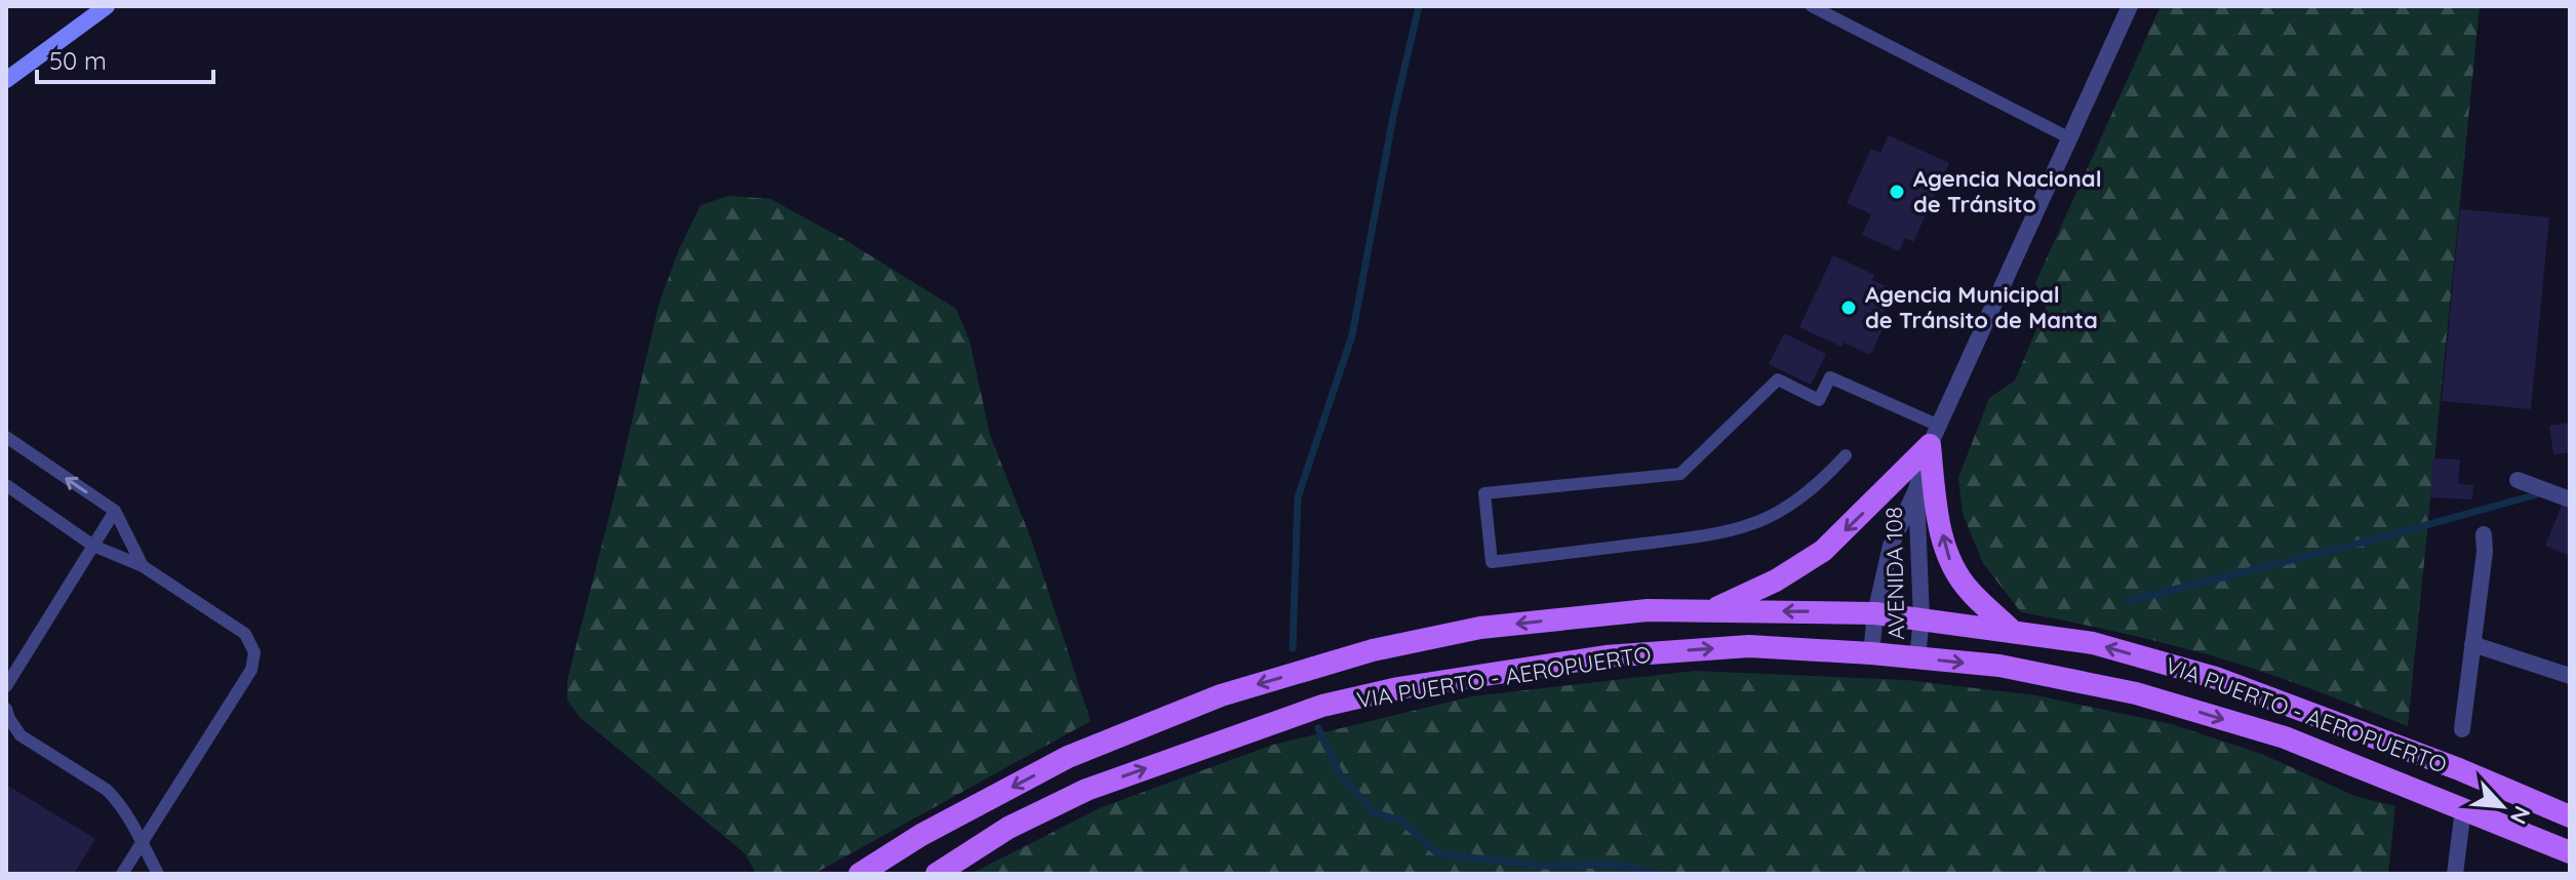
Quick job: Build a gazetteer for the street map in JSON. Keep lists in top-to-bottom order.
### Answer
{
  "streets": {
    "main road": ["VIA PUERTO - AEROPUERTO"],
    "street": ["AVENIDA 108"]
  },
  "crossings": [
    ["AVENIDA 108", "VIA PUERTO - AEROPUERTO"]
  ],
  "places": ["Agencia Nacional de Tránsito", "Agencia Municipal de Tránsito de Manta"],
  "scale_bar": "50 m",
  "north": "bottom right"
}
